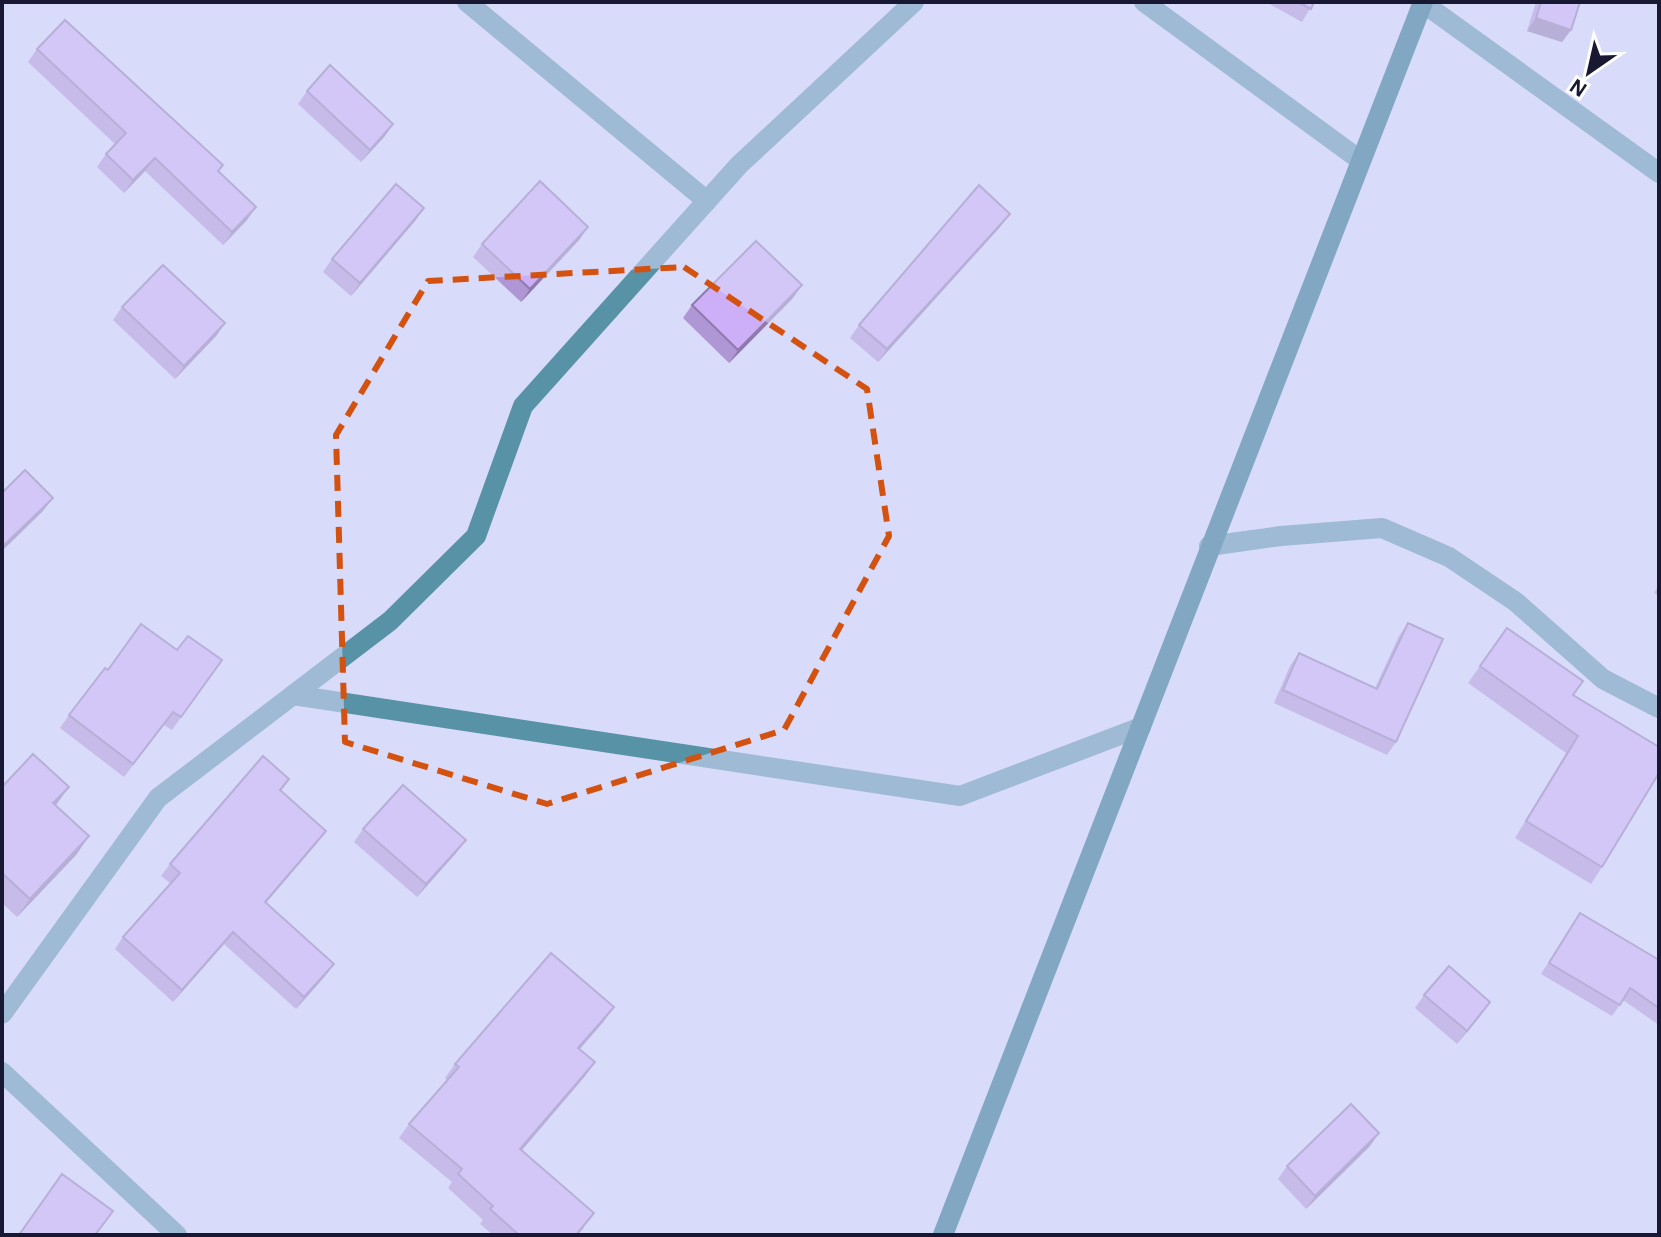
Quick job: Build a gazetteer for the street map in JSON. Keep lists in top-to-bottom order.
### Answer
{
  "north": "bottom left"
}
